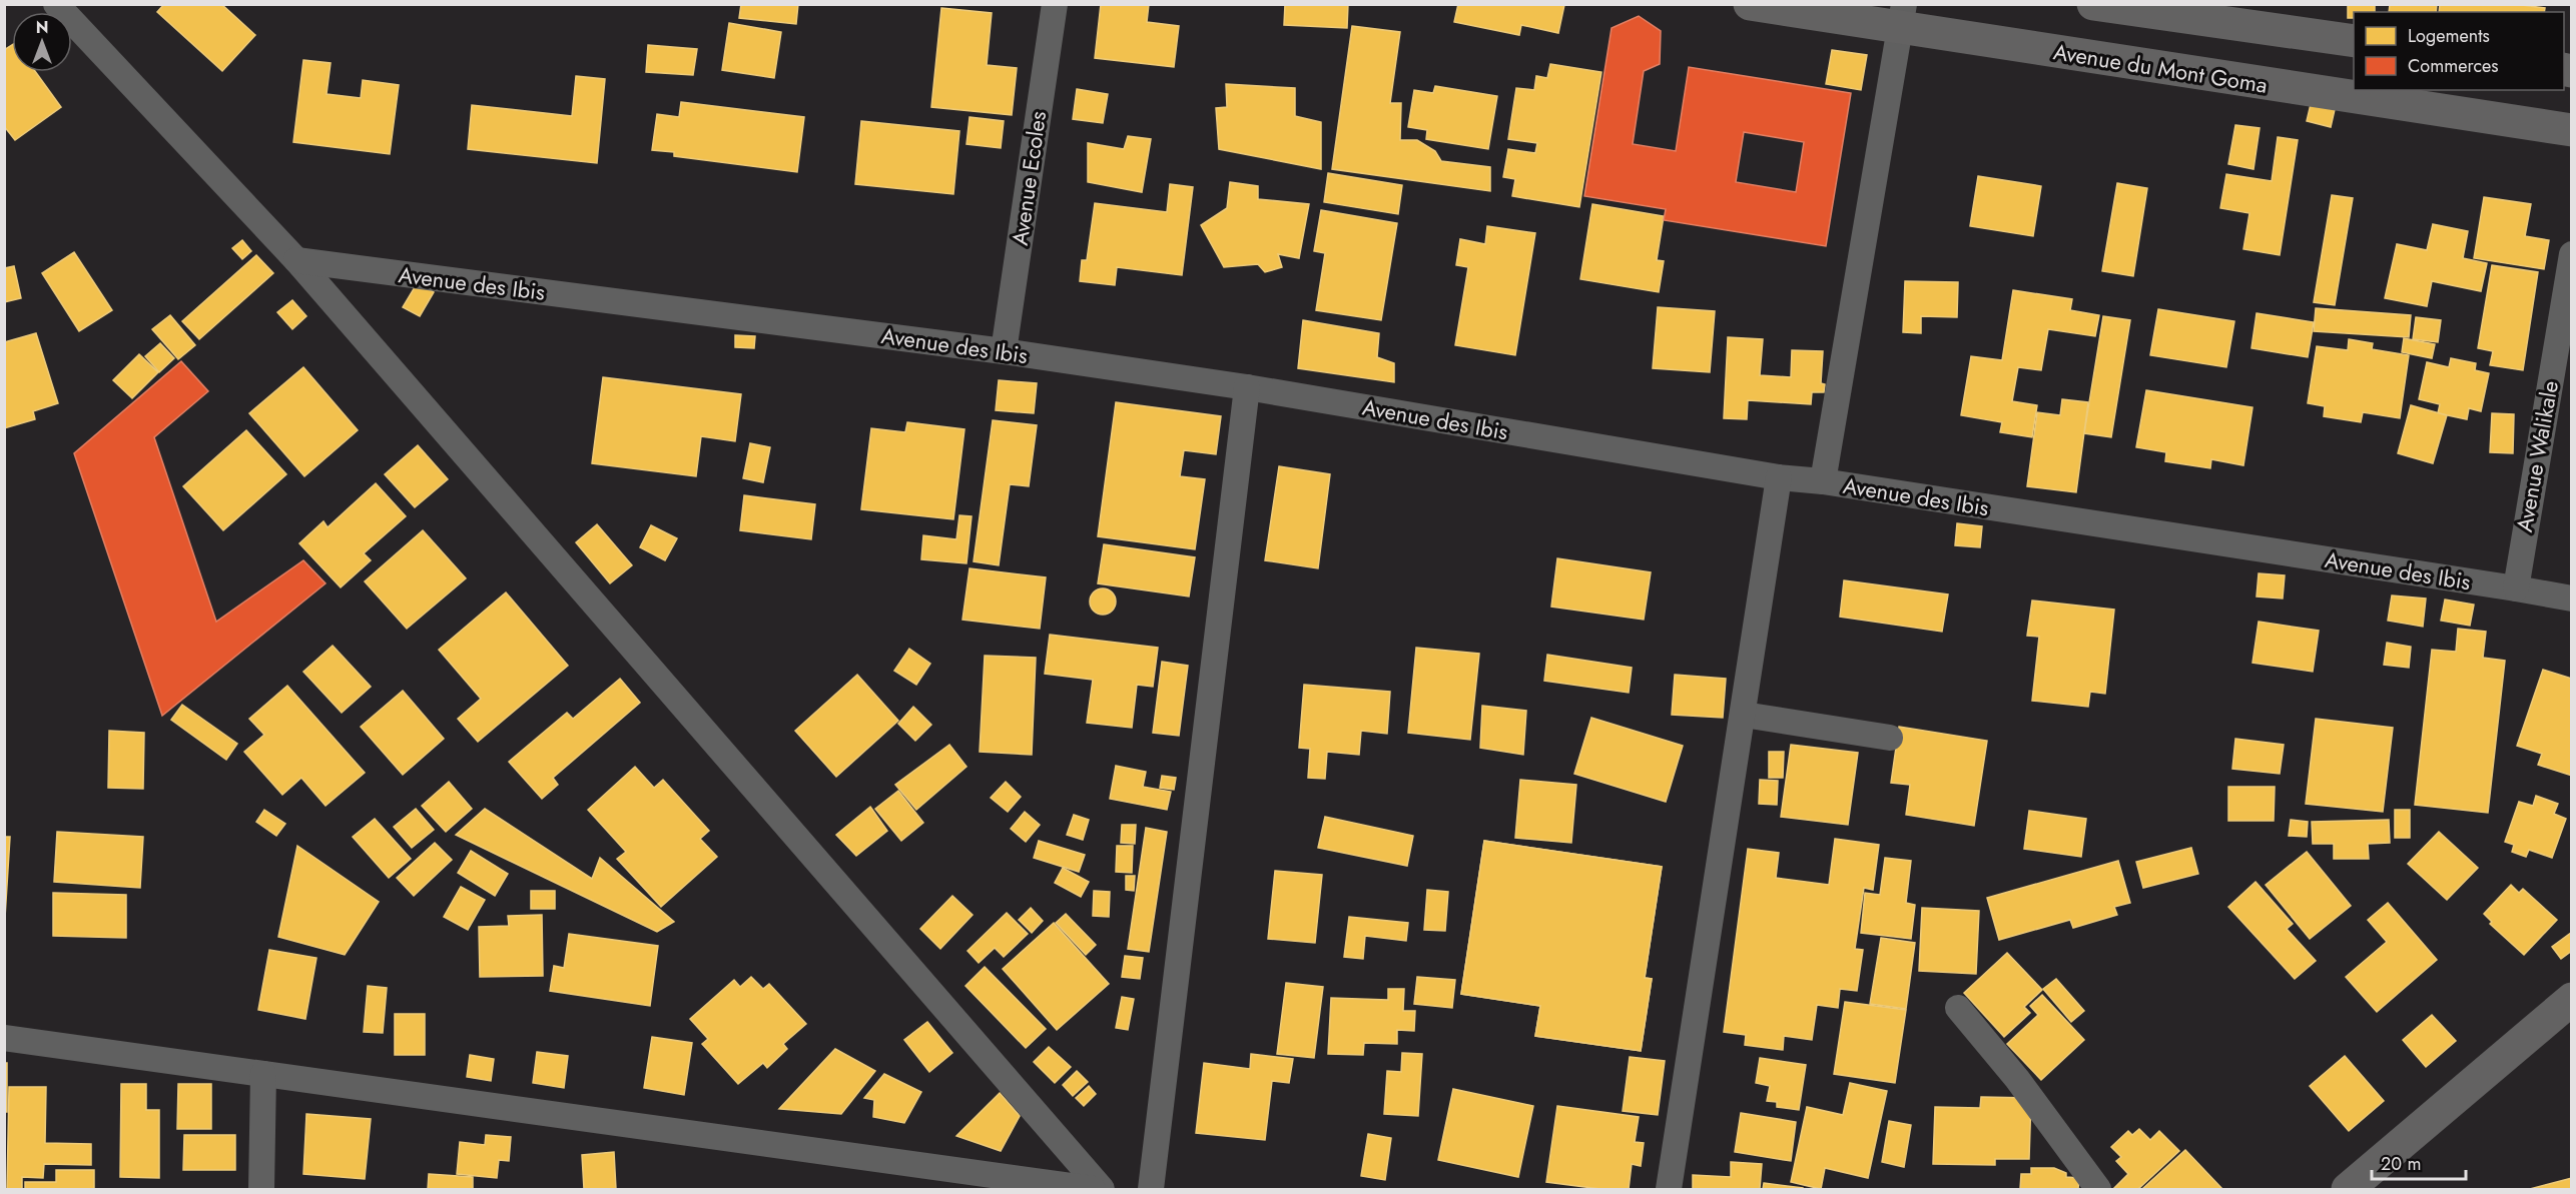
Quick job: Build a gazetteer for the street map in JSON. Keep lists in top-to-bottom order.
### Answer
{
  "streets": {
    "street": [
      "Avenue du Mont Goma",
      "Avenue Ecoles",
      "Avenue des Ibis",
      "Avenue Walikale"
    ]
  },
  "crossings": [
    ["Avenue Ecoles", "Avenue des Ibis"],
    ["Avenue des Ibis", "Avenue Walikale"]
  ],
  "legend": ["Logements", "Commerces"],
  "scale_bar": "20 m",
  "north": "top"
}
